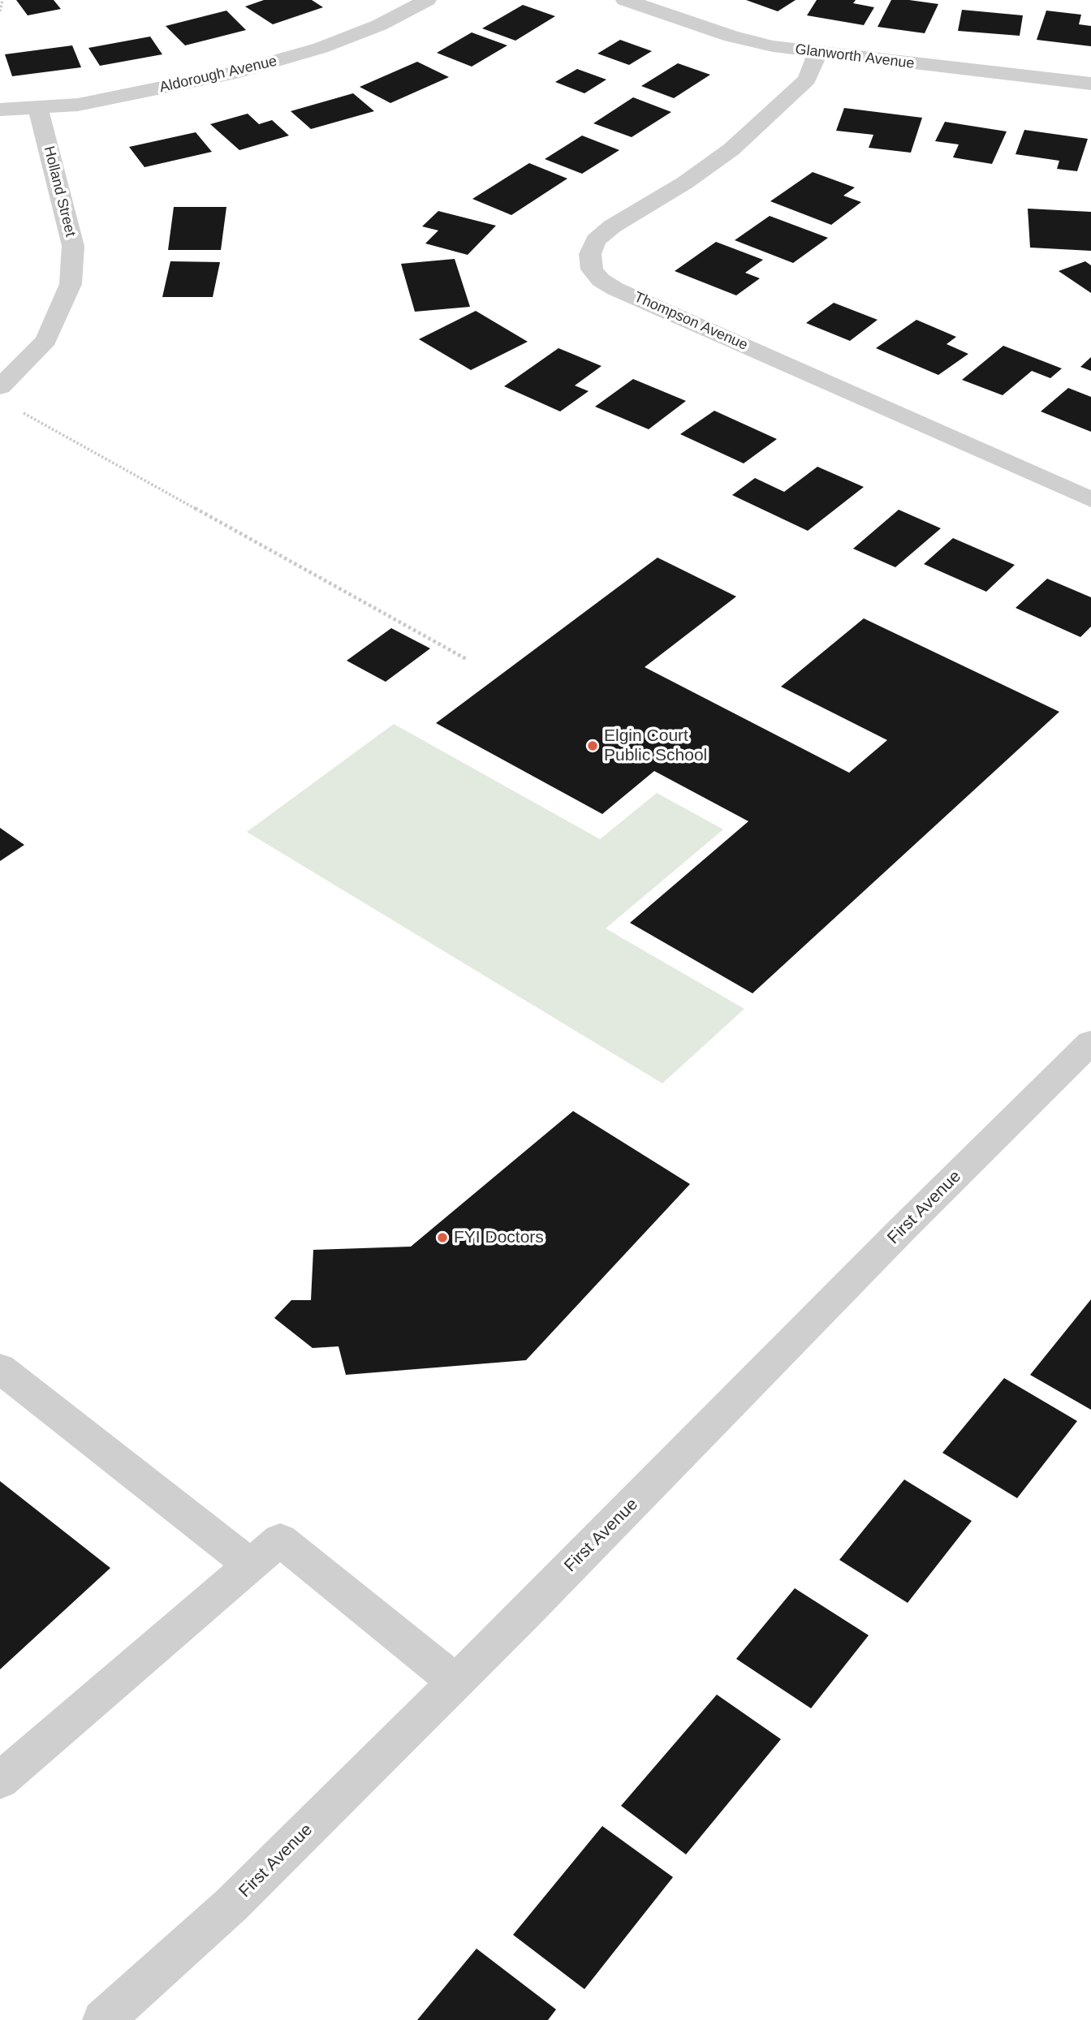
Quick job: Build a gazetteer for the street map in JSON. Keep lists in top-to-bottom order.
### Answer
{
  "streets": {
    "street": [
      "Glanworth Avenue",
      "Aldorough Avenue",
      "Holland Street",
      "Thompson Avenue",
      "First Avenue"
    ]
  },
  "crossings": [
    ["Glanworth Avenue", "Thompson Avenue"],
    ["Aldorough Avenue", "Holland Street"]
  ],
  "places": ["Elgin Court Public School", "FYI Doctors"]
}
